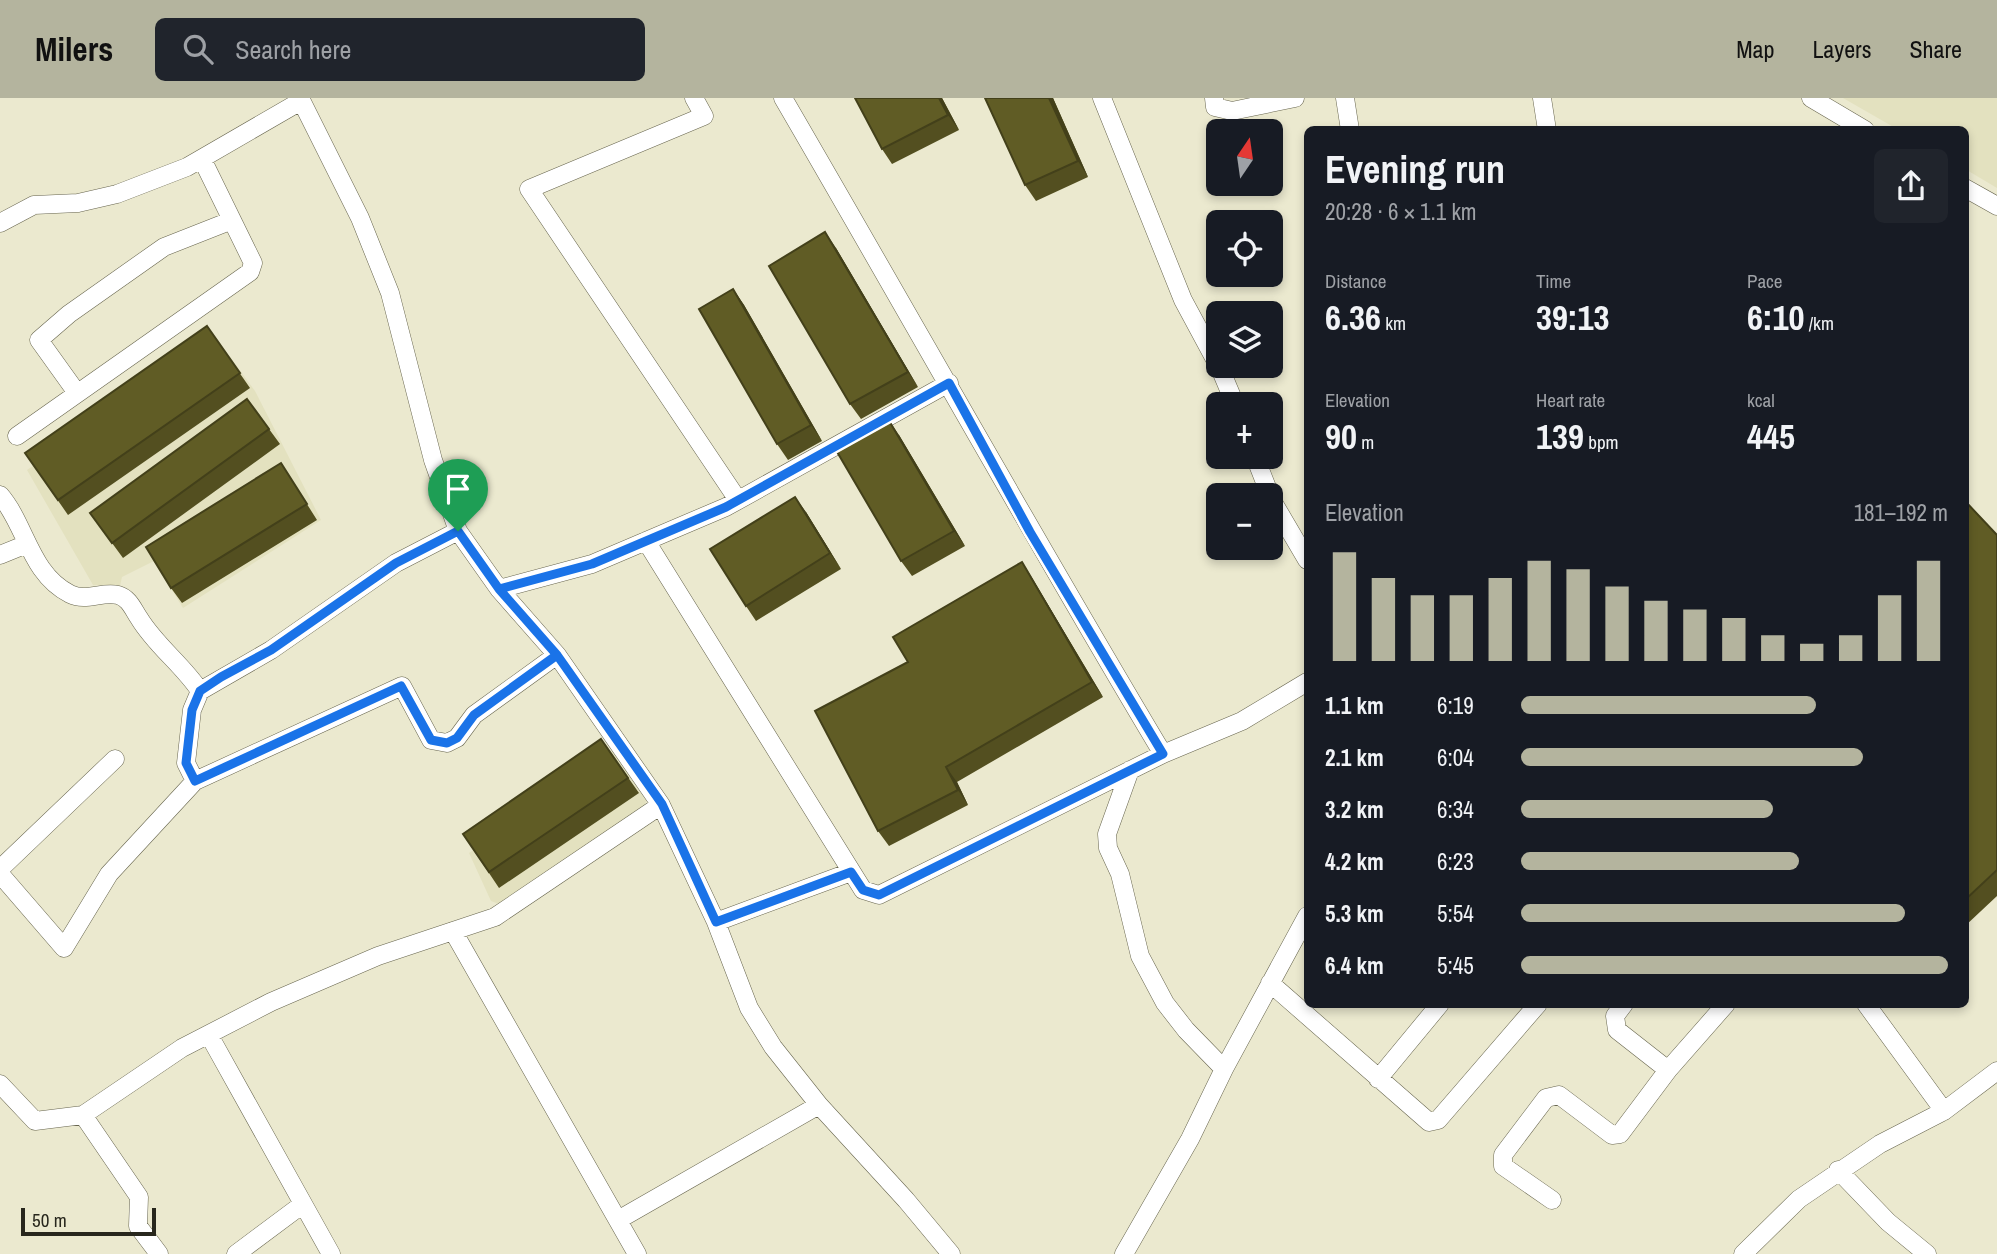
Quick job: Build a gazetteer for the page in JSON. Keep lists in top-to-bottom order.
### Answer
{
  "scale_bar": "50 m",
  "north": "top",
  "page": {
    "header": "Milers",
    "search": "Search here",
    "nav": ["Map", "Layers", "Share"],
    "map_buttons": ["+", "−"],
    "heading": ["Evening run", "20:28 · 6 × 1.1 km"],
    "stats": [
      ["Distance", "6.36 km"],
      ["Time", "39:13"],
      ["Pace", "6:10 /km"],
      ["Elevation", "90 m"],
      ["Heart rate", "139 bpm"],
      ["kcal", "445"]
    ],
    "chart": ["Elevation", "181–192 m"],
    "list": [
      {
        "name": "1.1 km",
        "note": "6:19"
      },
      {
        "name": "2.1 km",
        "note": "6:04"
      },
      {
        "name": "3.2 km",
        "note": "6:34"
      },
      {
        "name": "4.2 km",
        "note": "6:23"
      },
      {
        "name": "5.3 km",
        "note": "5:54"
      },
      {
        "name": "6.4 km",
        "note": "5:45"
      }
    ],
    "scale": "50 m"
  }
}
